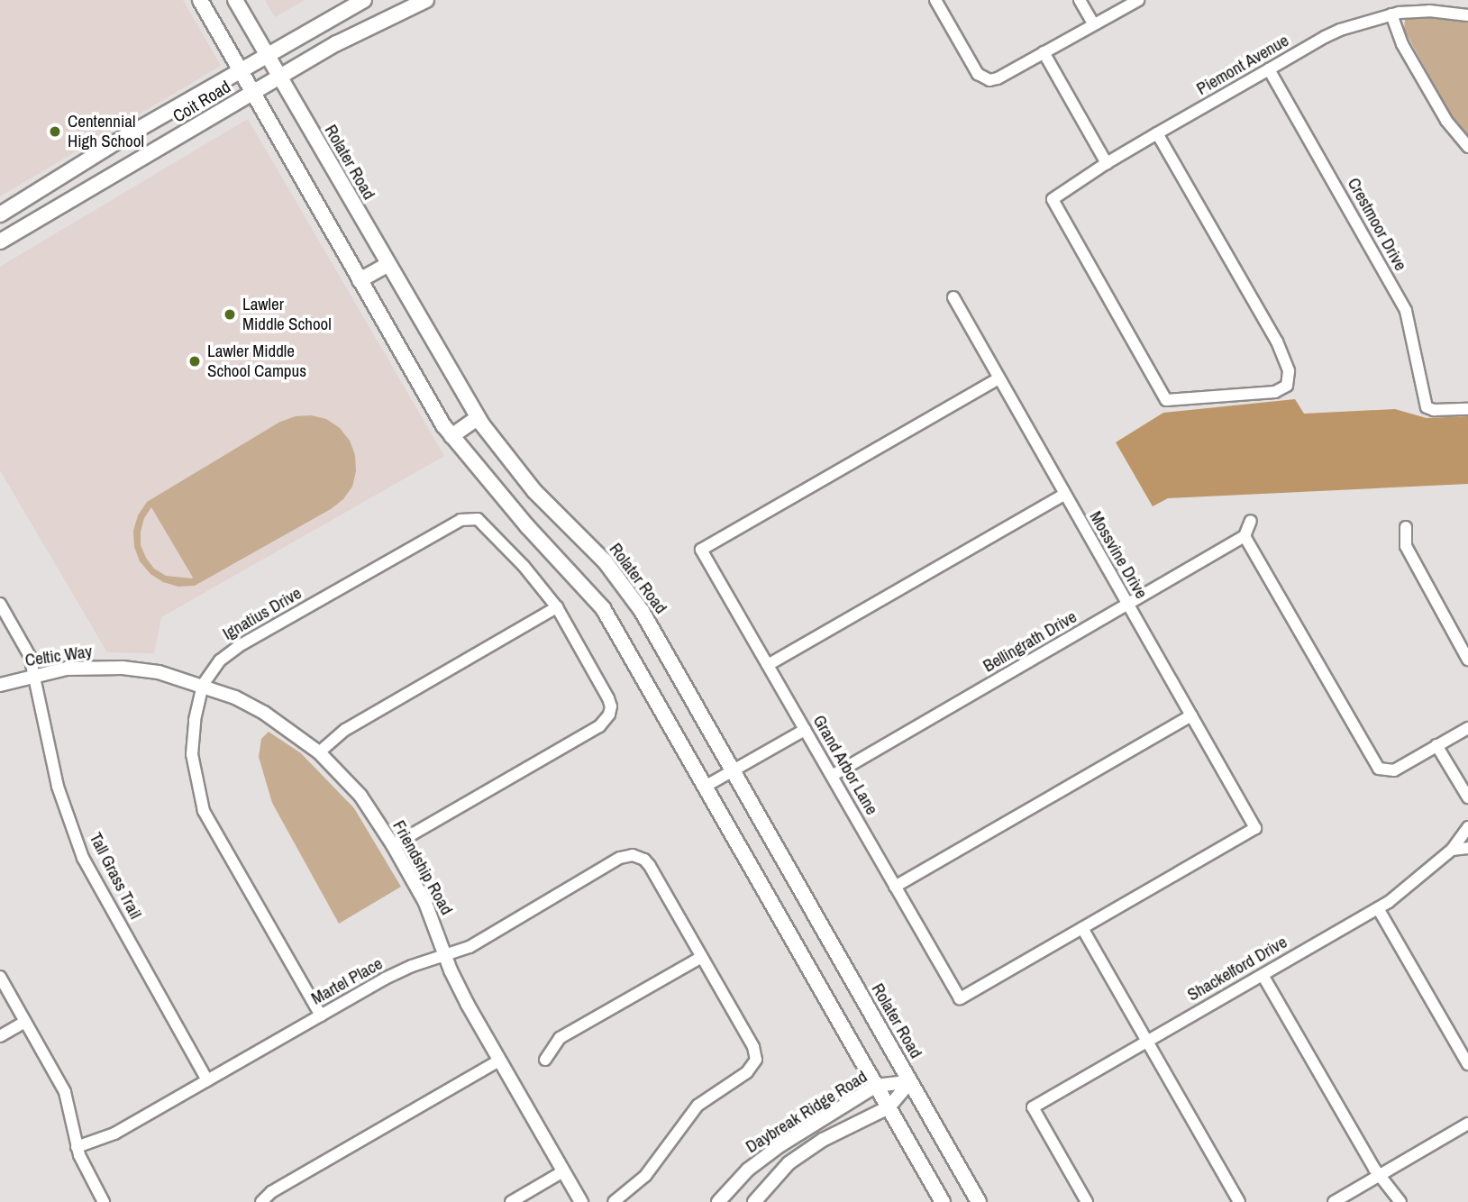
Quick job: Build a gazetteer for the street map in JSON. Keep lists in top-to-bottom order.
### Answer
{
  "streets": {
    "main road": ["Coit Road", "Rolater Road"],
    "street": [
      "Piemont Avenue",
      "Crestmoor Drive",
      "Mossvine Drive",
      "Ignatius Drive",
      "Bellingrath Drive",
      "Celtic Way",
      "Grand Arbor Lane",
      "Friendship Road",
      "Tall Grass Trail",
      "Shackelford Drive",
      "Martel Place",
      "Daybreak Ridge Road"
    ]
  },
  "crossings": [
    ["Piemont Avenue", "Crestmoor Drive"],
    ["Coit Road", "Rolater Road"],
    ["Rolater Road", "Daybreak Ridge Road"],
    ["Mossvine Drive", "Bellingrath Drive"],
    ["Mossvine Drive", "Grand Arbor Lane"],
    ["Ignatius Drive", "Friendship Road"],
    ["Ignatius Drive", "Martel Place"],
    ["Bellingrath Drive", "Grand Arbor Lane"],
    ["Celtic Way", "Friendship Road"],
    ["Celtic Way", "Tall Grass Trail"],
    ["Friendship Road", "Martel Place"],
    ["Tall Grass Trail", "Martel Place"]
  ],
  "places": ["Centennial High School", "Lawler Middle School", "Lawler Middle School Campus"]
}
